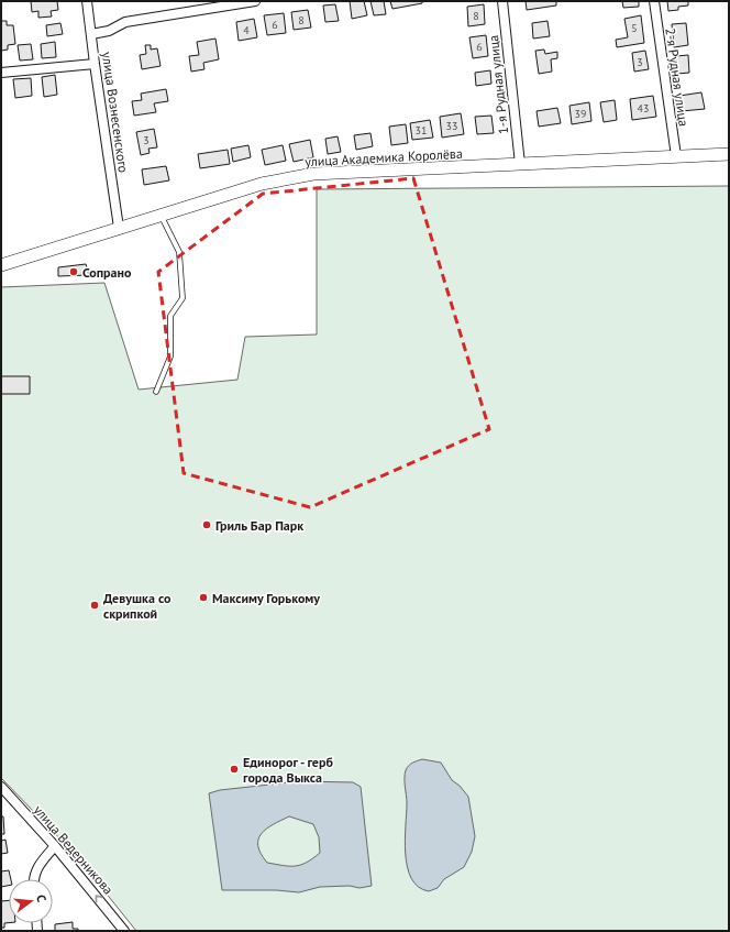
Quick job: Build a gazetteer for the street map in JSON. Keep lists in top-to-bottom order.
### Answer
{
  "streets": {
    "street": [
      "2-я Рудная улица",
      "1-я Рудная улица",
      "улица Вознесенского",
      "улица Академика Королёва",
      "улица Ведерникова"
    ]
  },
  "crossings": [
    ["2-я Рудная улица", "улица Академика Королёва"],
    ["1-я Рудная улица", "улица Академика Королёва"],
    ["улица Вознесенского", "улица Академика Королёва"]
  ],
  "one_way": ["улица Ведерникова"],
  "places": [
    "Сопрано",
    "Гриль Бар Парк",
    "Максиму Горькому",
    "Девушка со скрипкой",
    "Единорог - герб города Выкса"
  ],
  "house_numbers": [
    "8",
    "8",
    "6",
    "5",
    "4",
    "6",
    "3",
    "43",
    "39",
    "33",
    "31",
    "3"
  ],
  "north": "right"
}
